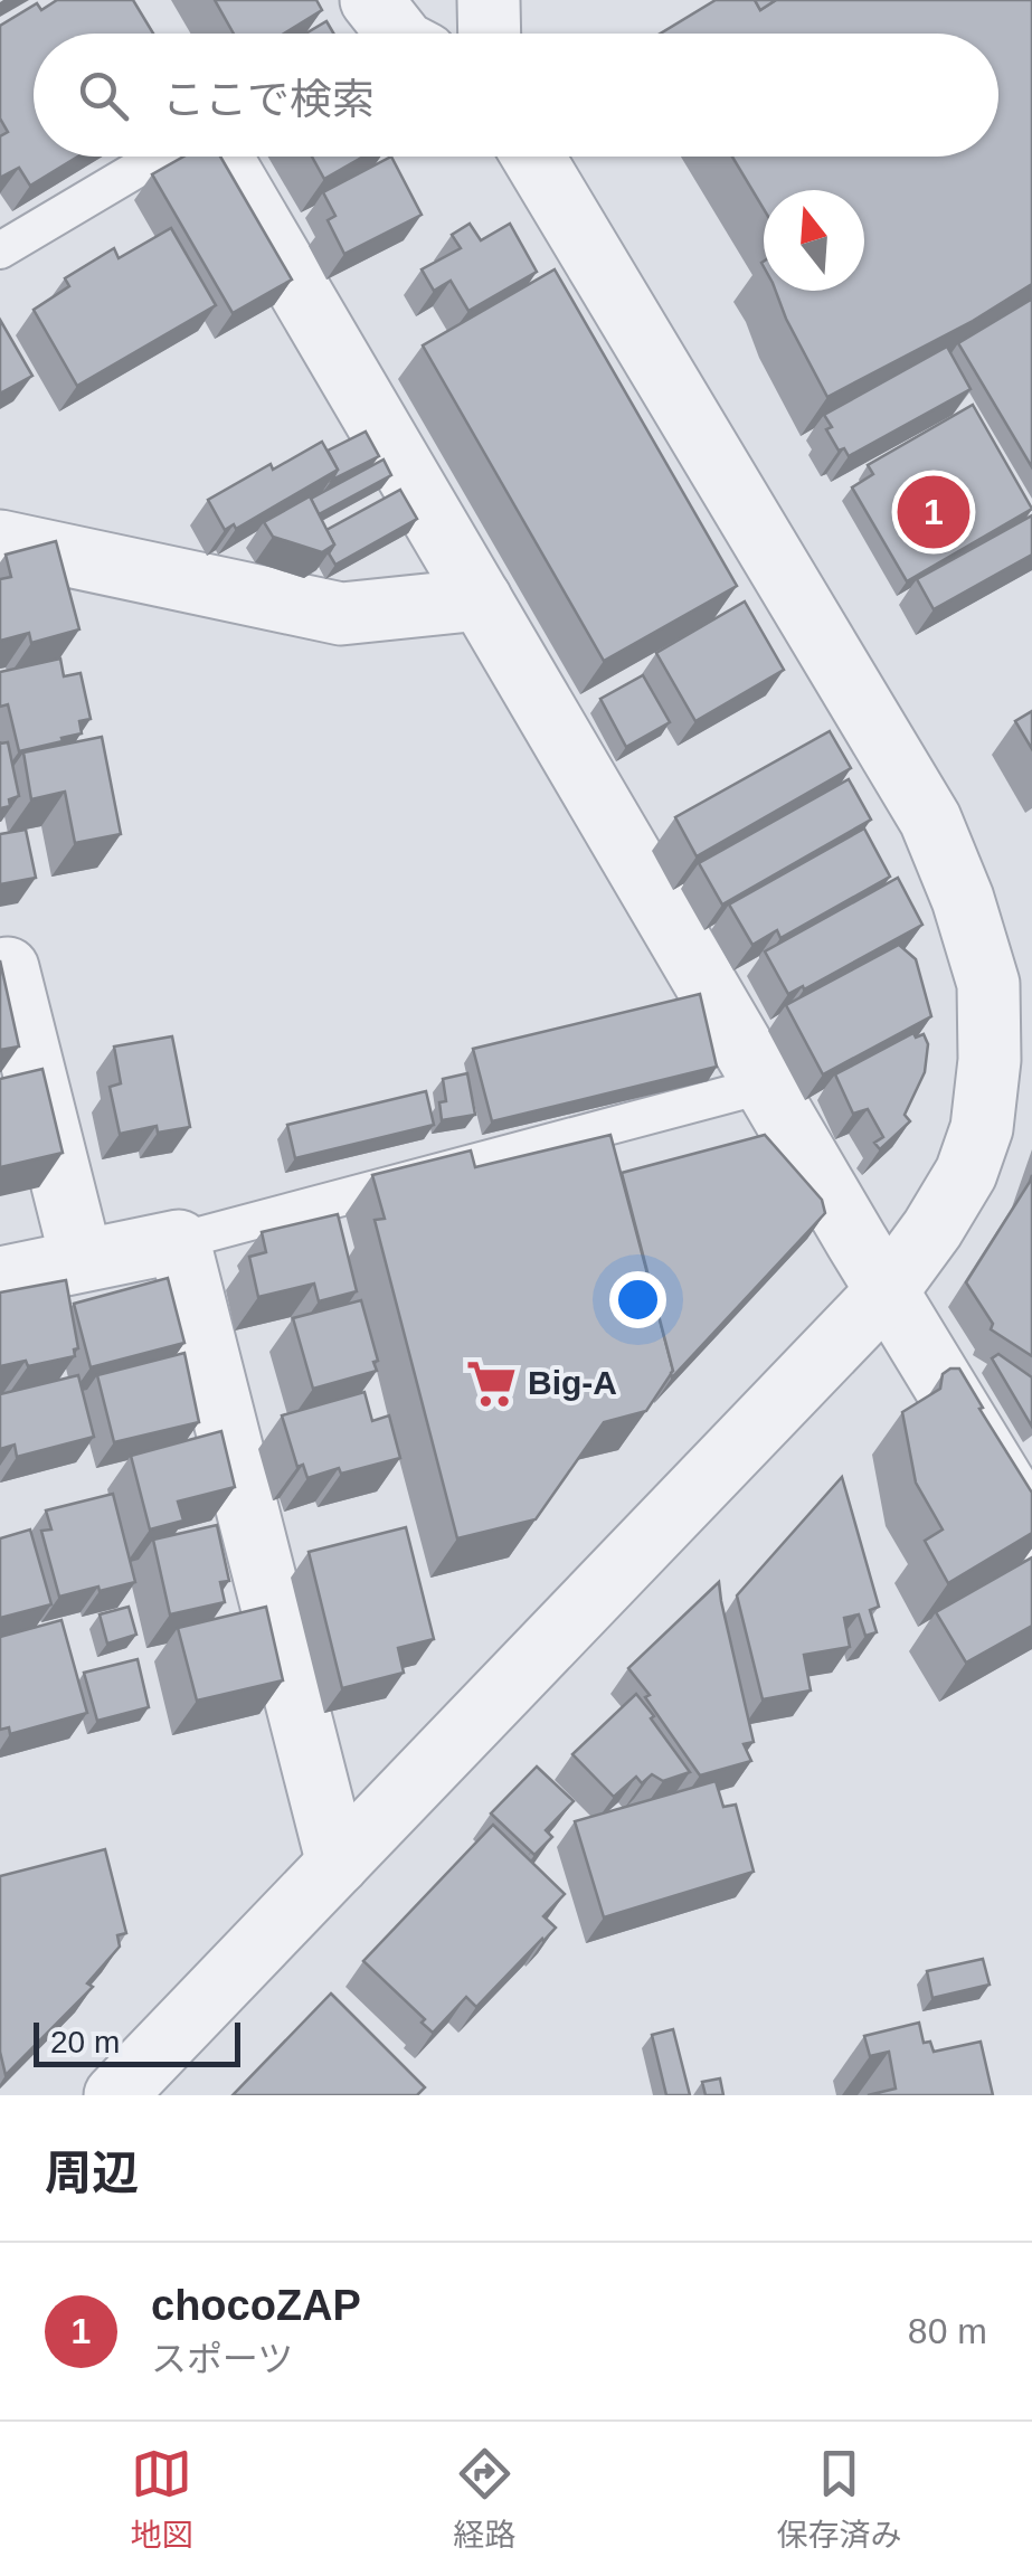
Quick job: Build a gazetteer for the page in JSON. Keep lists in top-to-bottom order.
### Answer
{
  "places": {
    "supermarket": ["Big-A"]
  },
  "scale_bar": "20 m",
  "north": "top",
  "page": {
    "search": "ここで検索",
    "pins": "1",
    "scale": "20 m",
    "heading": "周辺",
    "list": [
      {
        "mark": "1",
        "name": "chocoZAP",
        "note": "スポーツ",
        "value": "80 m"
      }
    ],
    "nav": ["地図", "経路", "保存済み"]
  }
}
